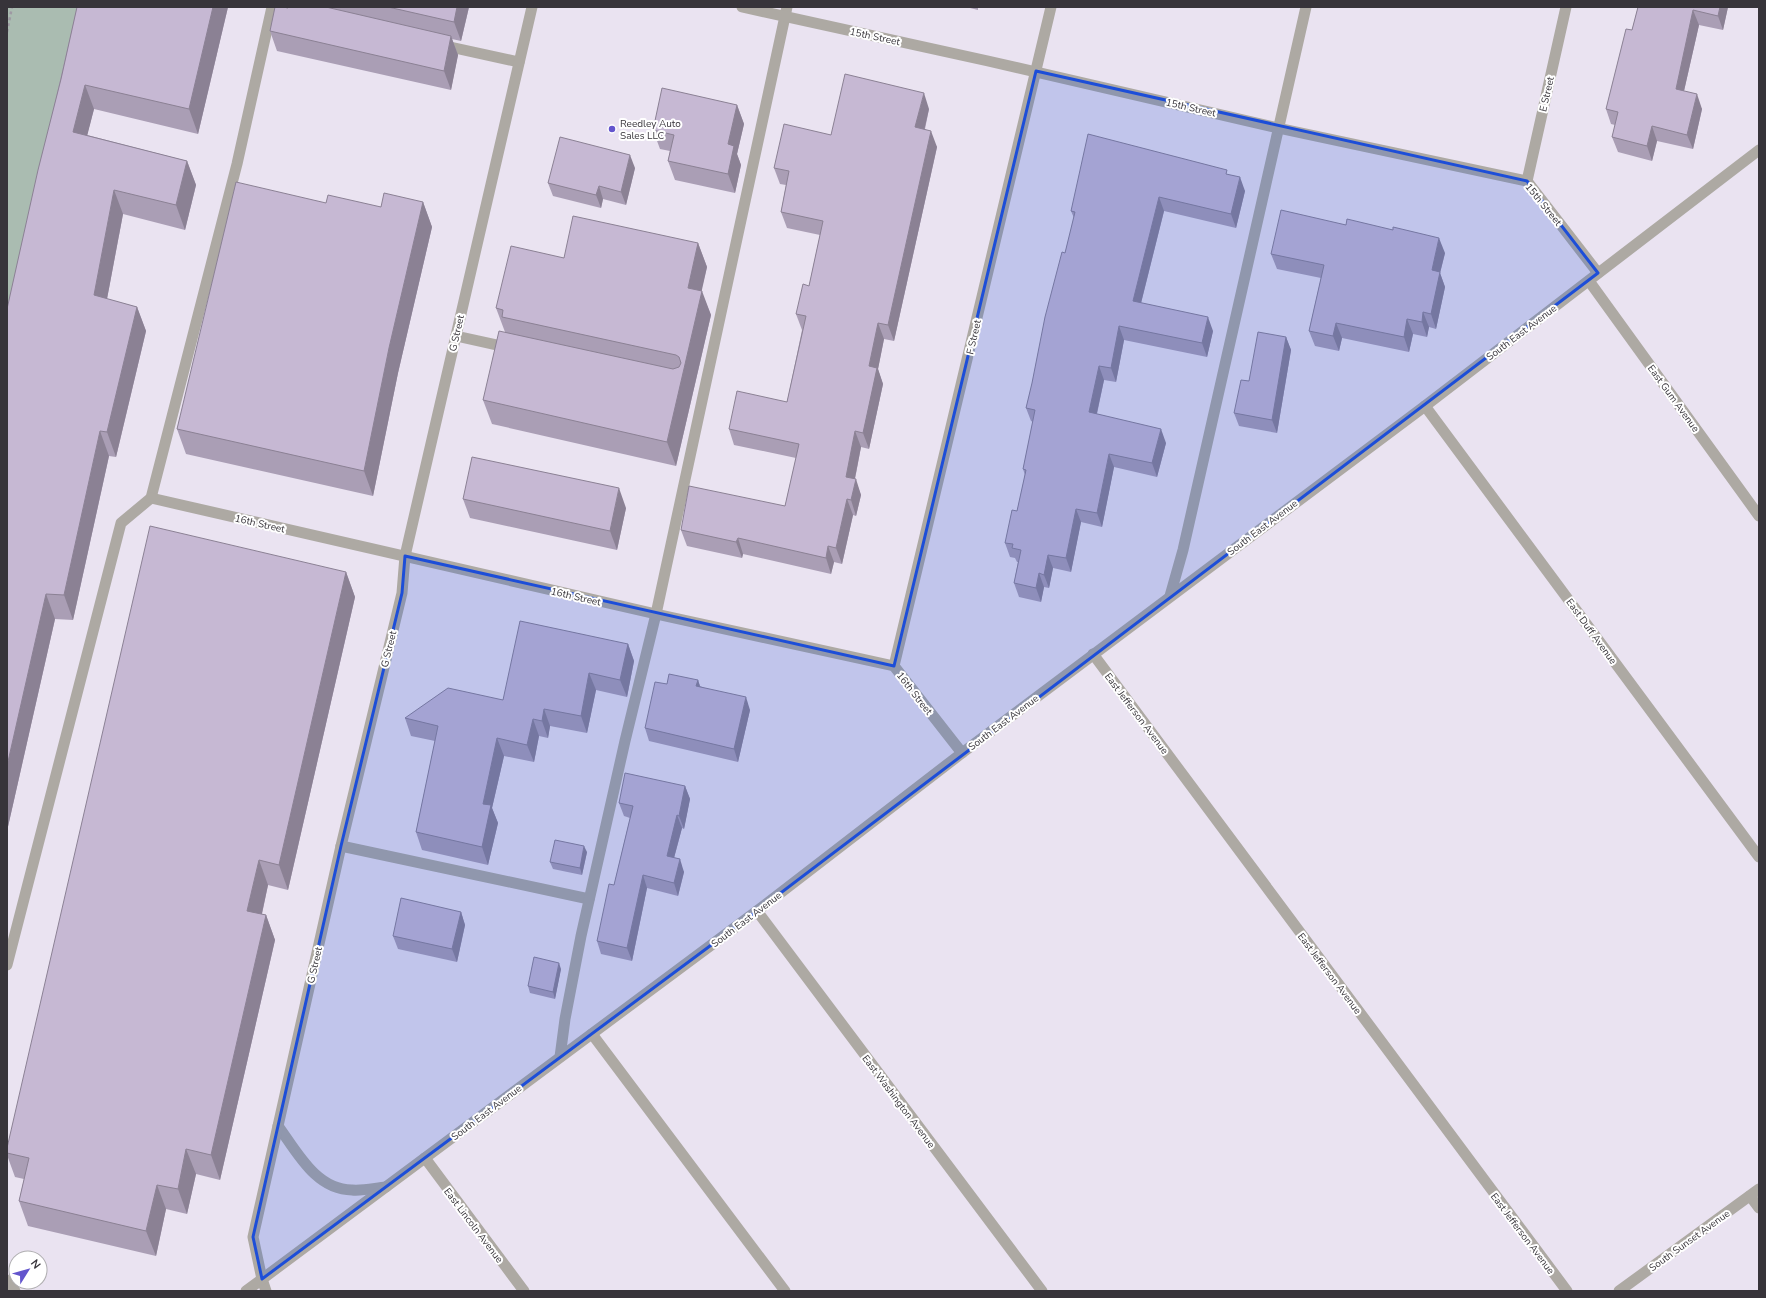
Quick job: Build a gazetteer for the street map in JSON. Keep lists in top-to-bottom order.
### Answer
{
  "streets": {
    "street": [
      "15th Street",
      "E Street",
      "South East Avenue",
      "G Street",
      "F Street",
      "East Gum Avenue",
      "16th Street",
      "East Duff Avenue",
      "East Jefferson Avenue",
      "East Washington Avenue",
      "East Lincoln Avenue",
      "South Sunset Avenue"
    ]
  },
  "crossings": [
    ["15th Street", "E Street"],
    ["15th Street", "South East Avenue"],
    ["15th Street", "F Street"],
    ["South East Avenue", "G Street"],
    ["South East Avenue", "East Gum Avenue"],
    ["South East Avenue", "16th Street"],
    ["South East Avenue", "East Duff Avenue"],
    ["South East Avenue", "East Jefferson Avenue"],
    ["South East Avenue", "East Washington Avenue"],
    ["South East Avenue", "East Lincoln Avenue"],
    ["G Street", "16th Street"],
    ["F Street", "16th Street"]
  ],
  "places": ["Reedley Auto Sales LLC"],
  "north": "top right"
}
